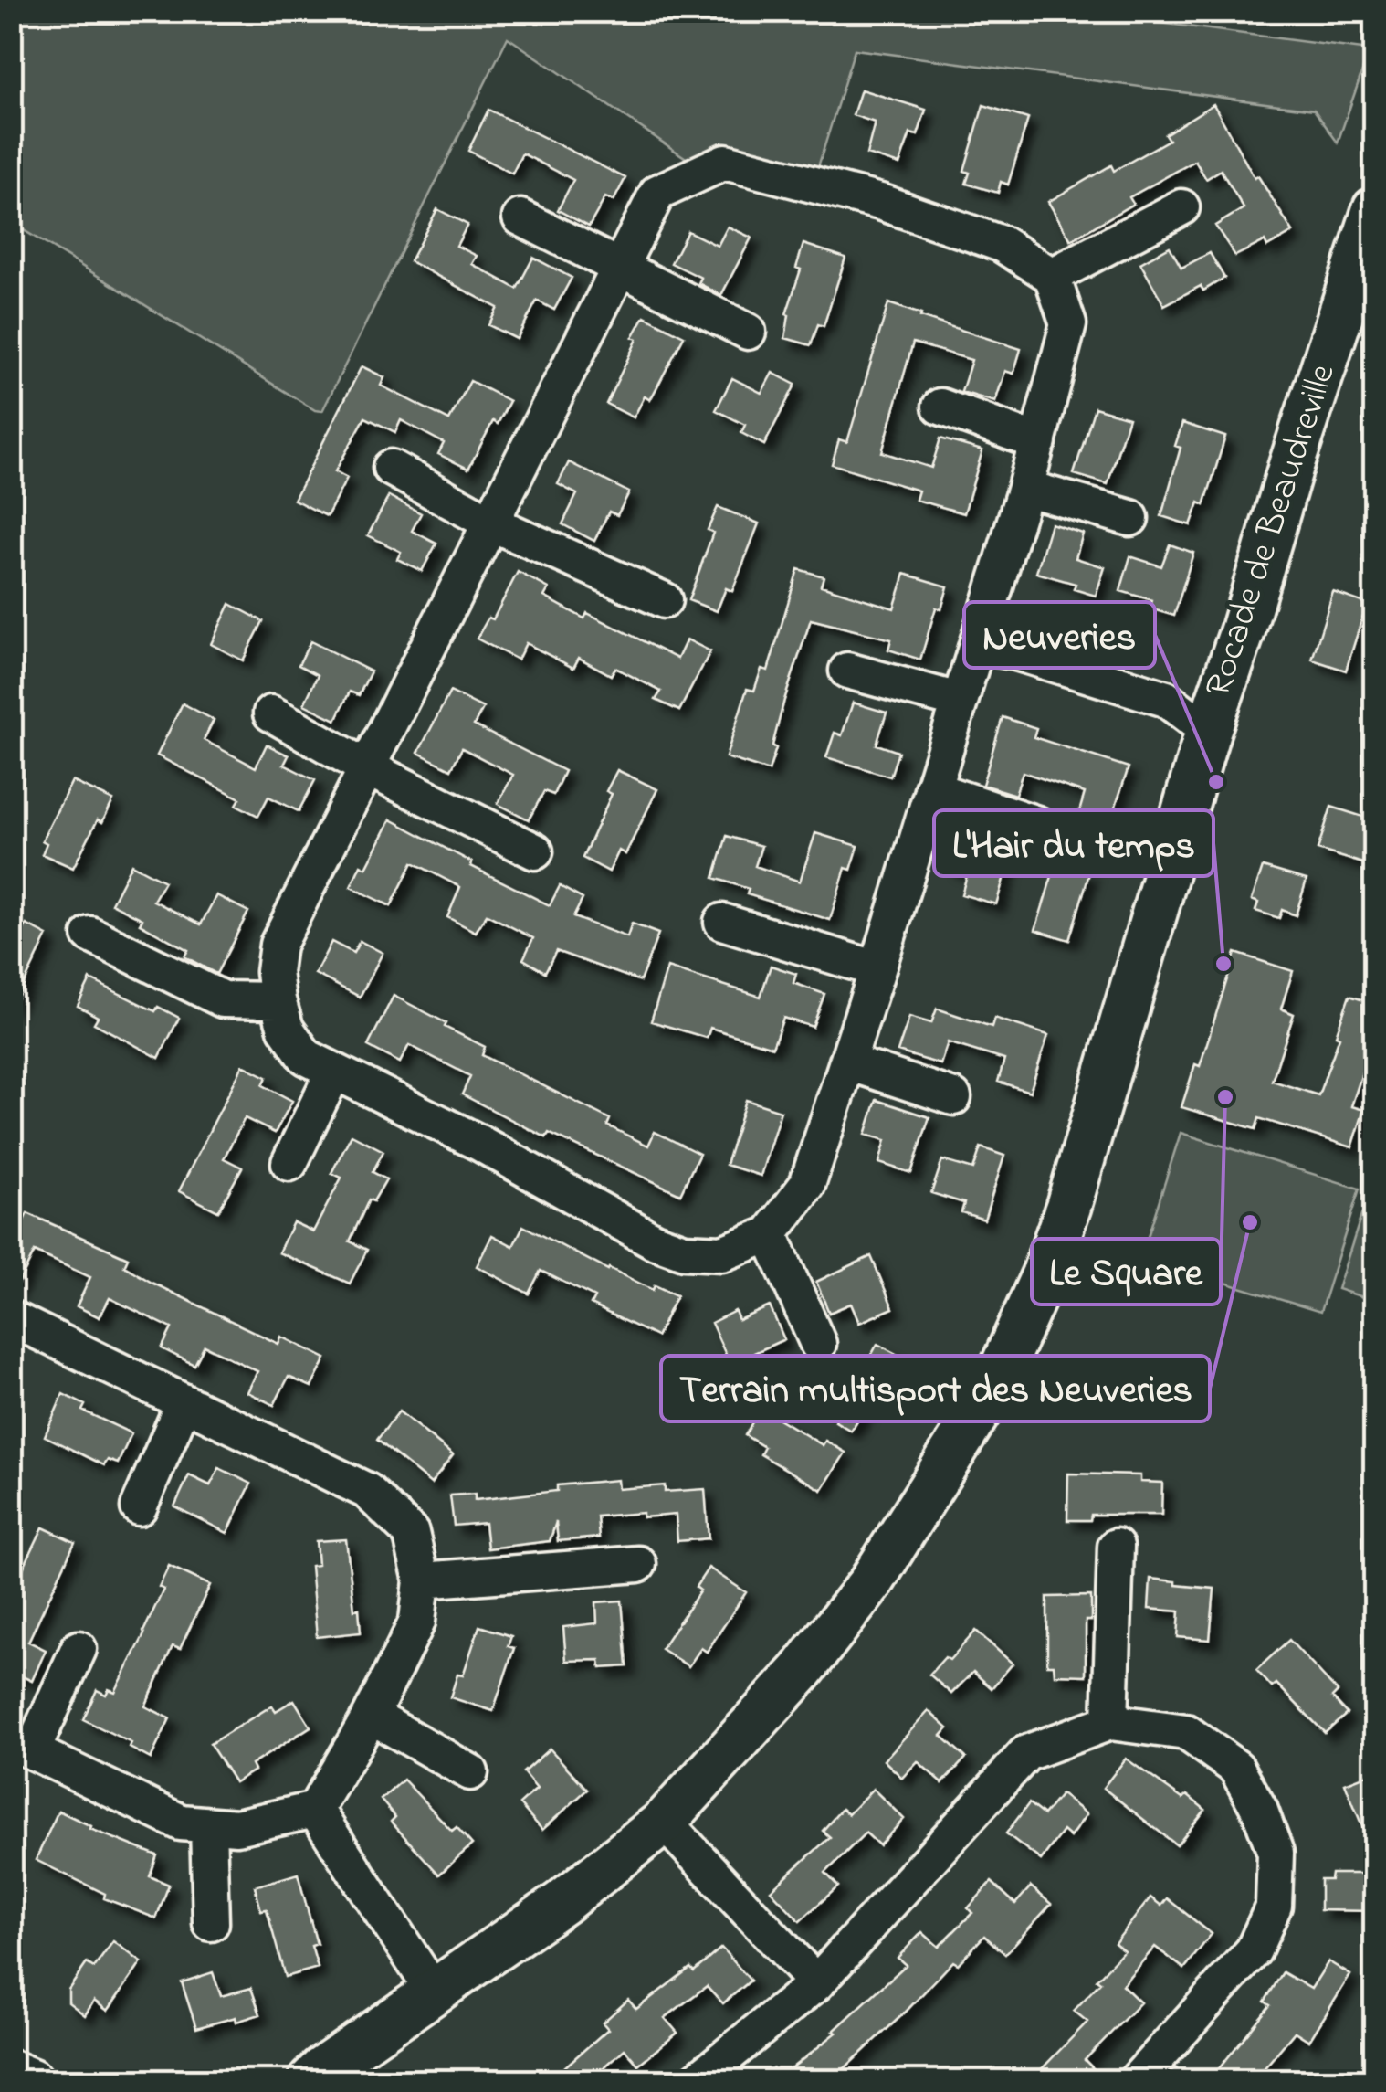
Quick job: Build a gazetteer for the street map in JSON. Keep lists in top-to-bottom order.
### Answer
{
  "streets": {
    "street": ["Rocade de Beaudreville"]
  },
  "places": [
    "Neuveries",
    "L'Hair du temps",
    "Le Square",
    "Terrain multisport des Neuveries"
  ]
}
